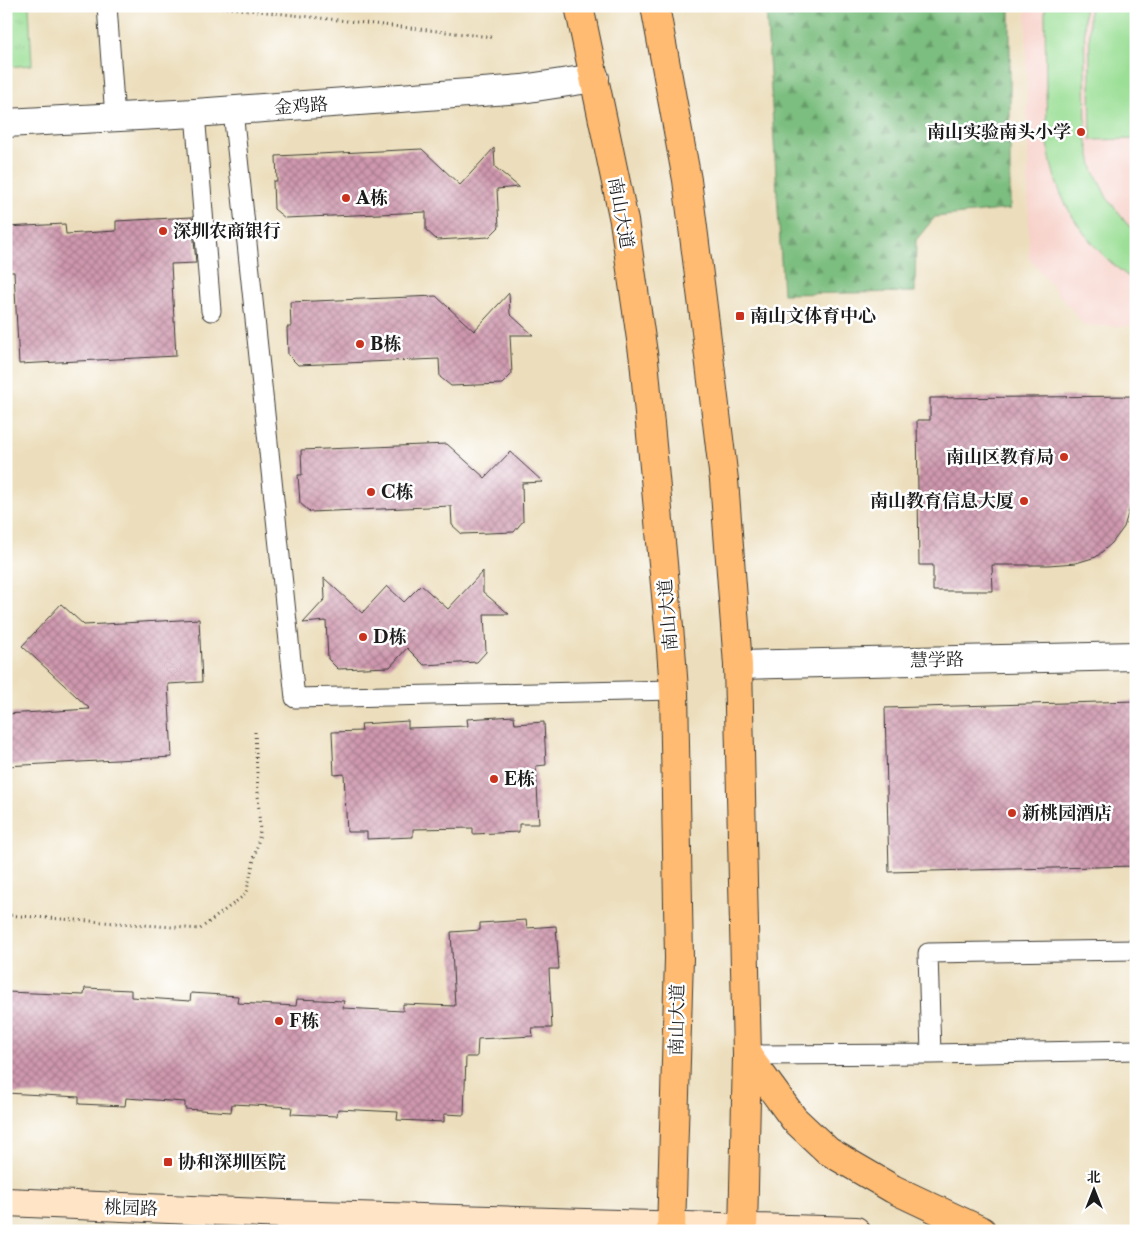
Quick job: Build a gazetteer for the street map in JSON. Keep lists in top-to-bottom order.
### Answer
{
  "streets": {
    "main road": ["南山大道", "桃园路"],
    "street": ["金鸡路", "慧学路"]
  },
  "crossings": [
    ["金鸡路", "南山大道"],
    ["南山大道", "桃园路"]
  ],
  "places": {
    "other": [
      "南山实验南头小学",
      "A栋",
      "深圳农商银行",
      "B栋",
      "南山区教育局",
      "C栋",
      "南山教育信息大厦",
      "D栋",
      "E栋",
      "新桃园酒店",
      "F栋"
    ],
    "transit": ["南山文体育中心", "协和深圳医院"]
  },
  "north": "top"
}
